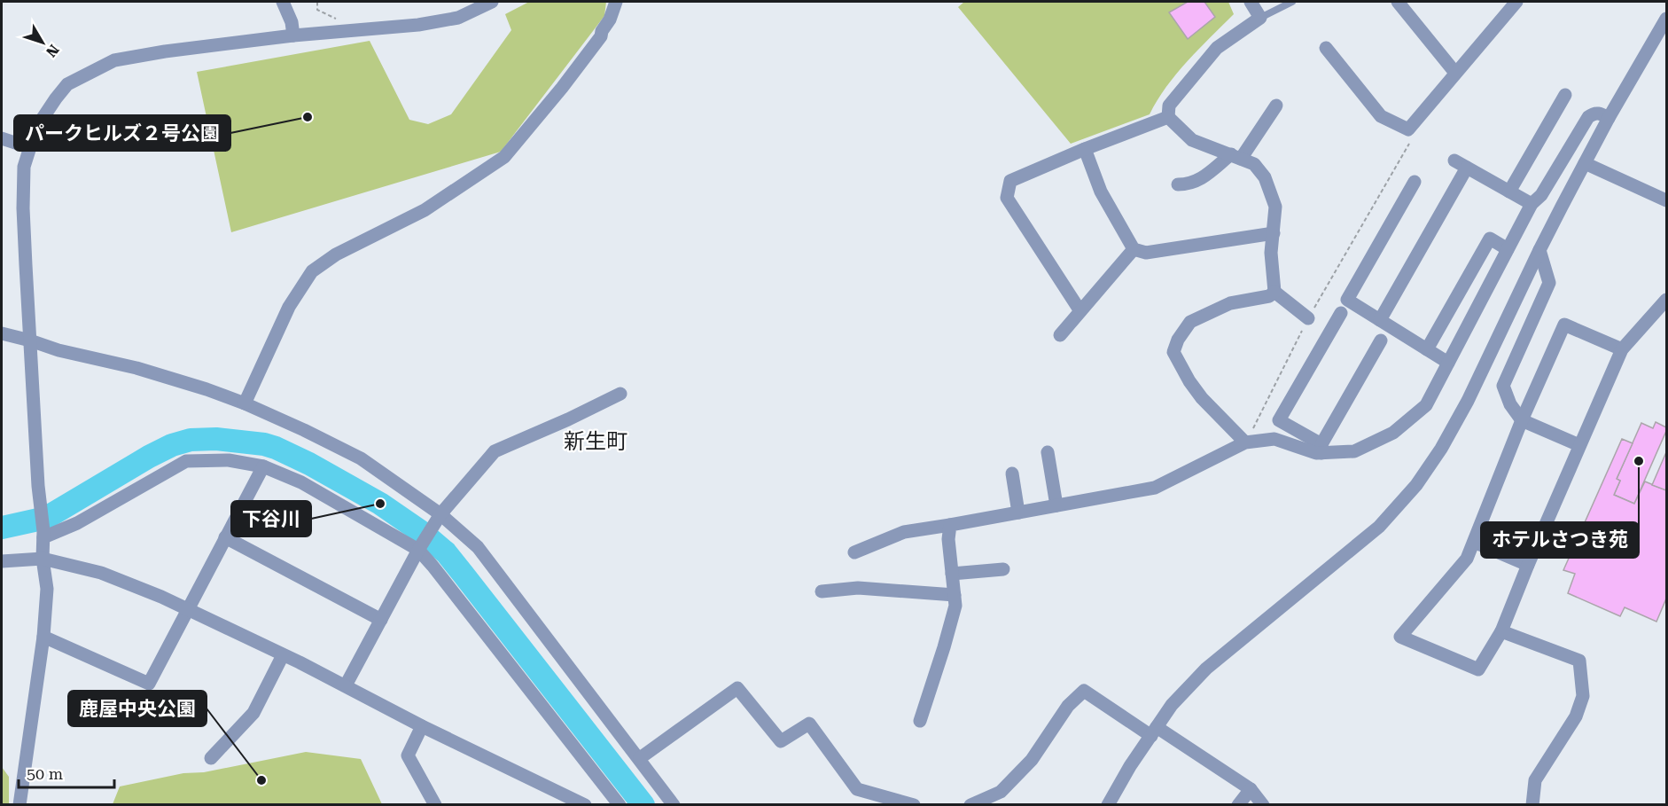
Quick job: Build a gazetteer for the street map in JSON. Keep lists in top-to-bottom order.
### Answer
{
  "districts": ["新生町"],
  "places": [
    "パークヒルズ２号公園",
    "ホテルさつき苑",
    "下谷川",
    "鹿屋中央公園"
  ],
  "scale_bar": "50 m",
  "north": "bottom right"
}
